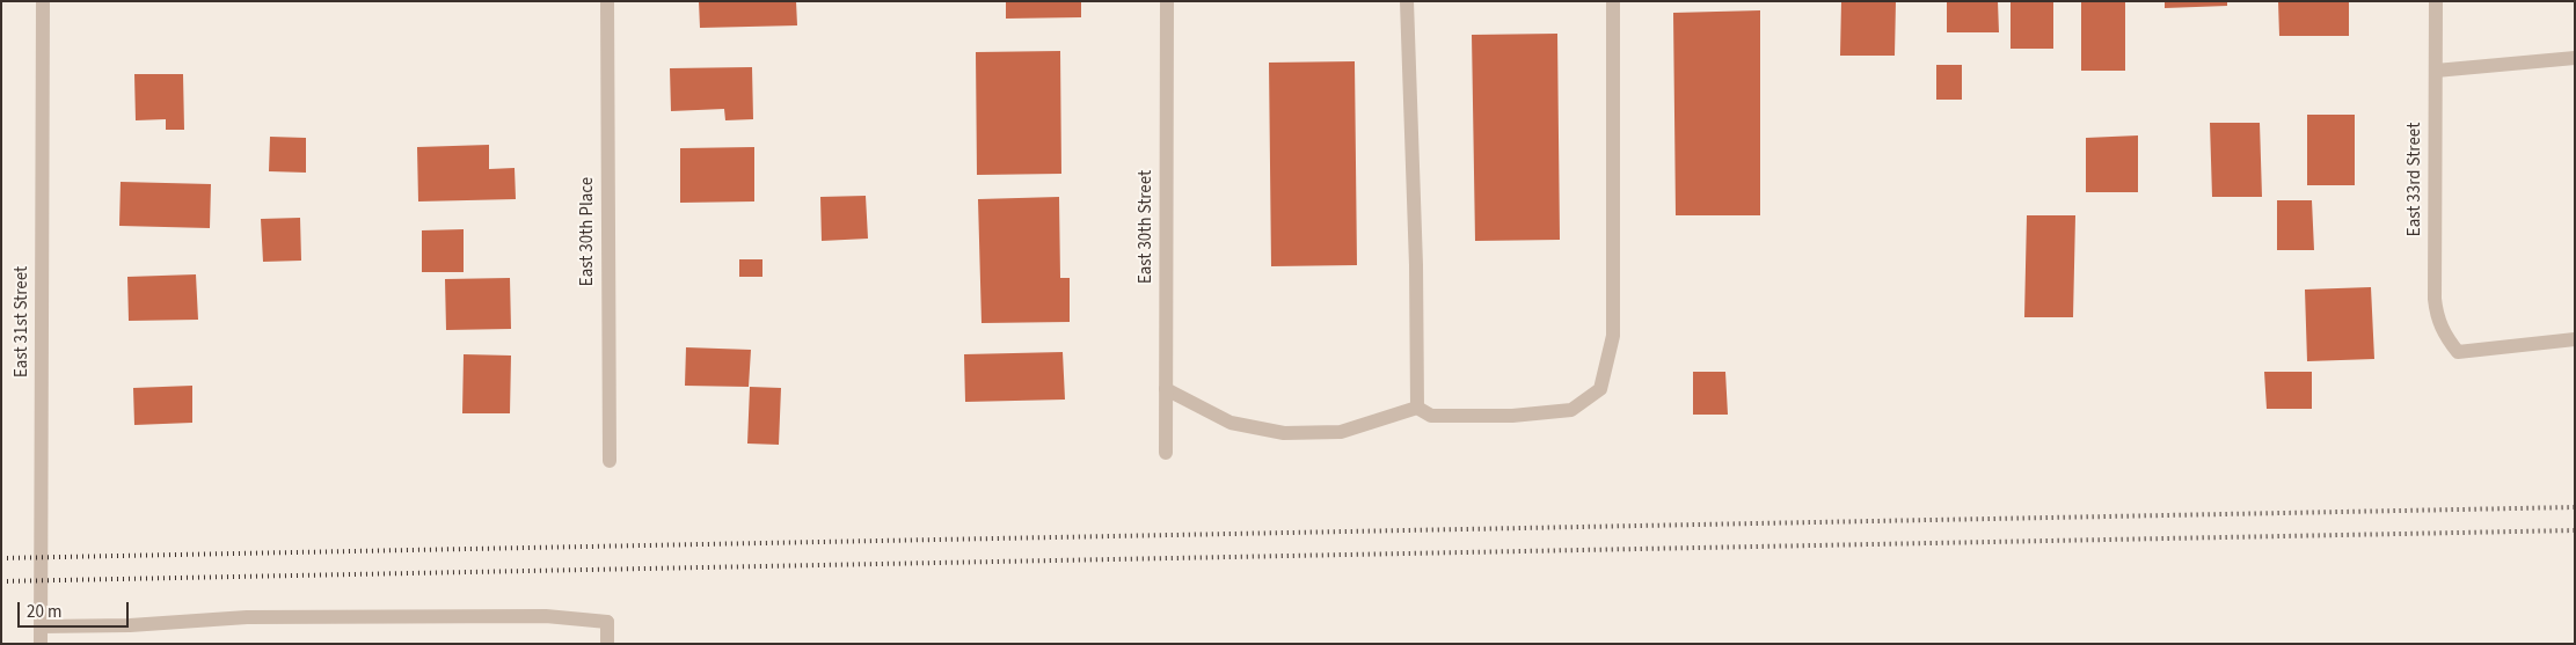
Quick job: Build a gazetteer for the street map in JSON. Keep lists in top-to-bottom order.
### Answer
{
  "streets": {
    "street": [
      "East 33rd Street",
      "East 30th Street",
      "East 30th Place",
      "East 31st Street"
    ]
  },
  "scale_bar": "20 m"
}
